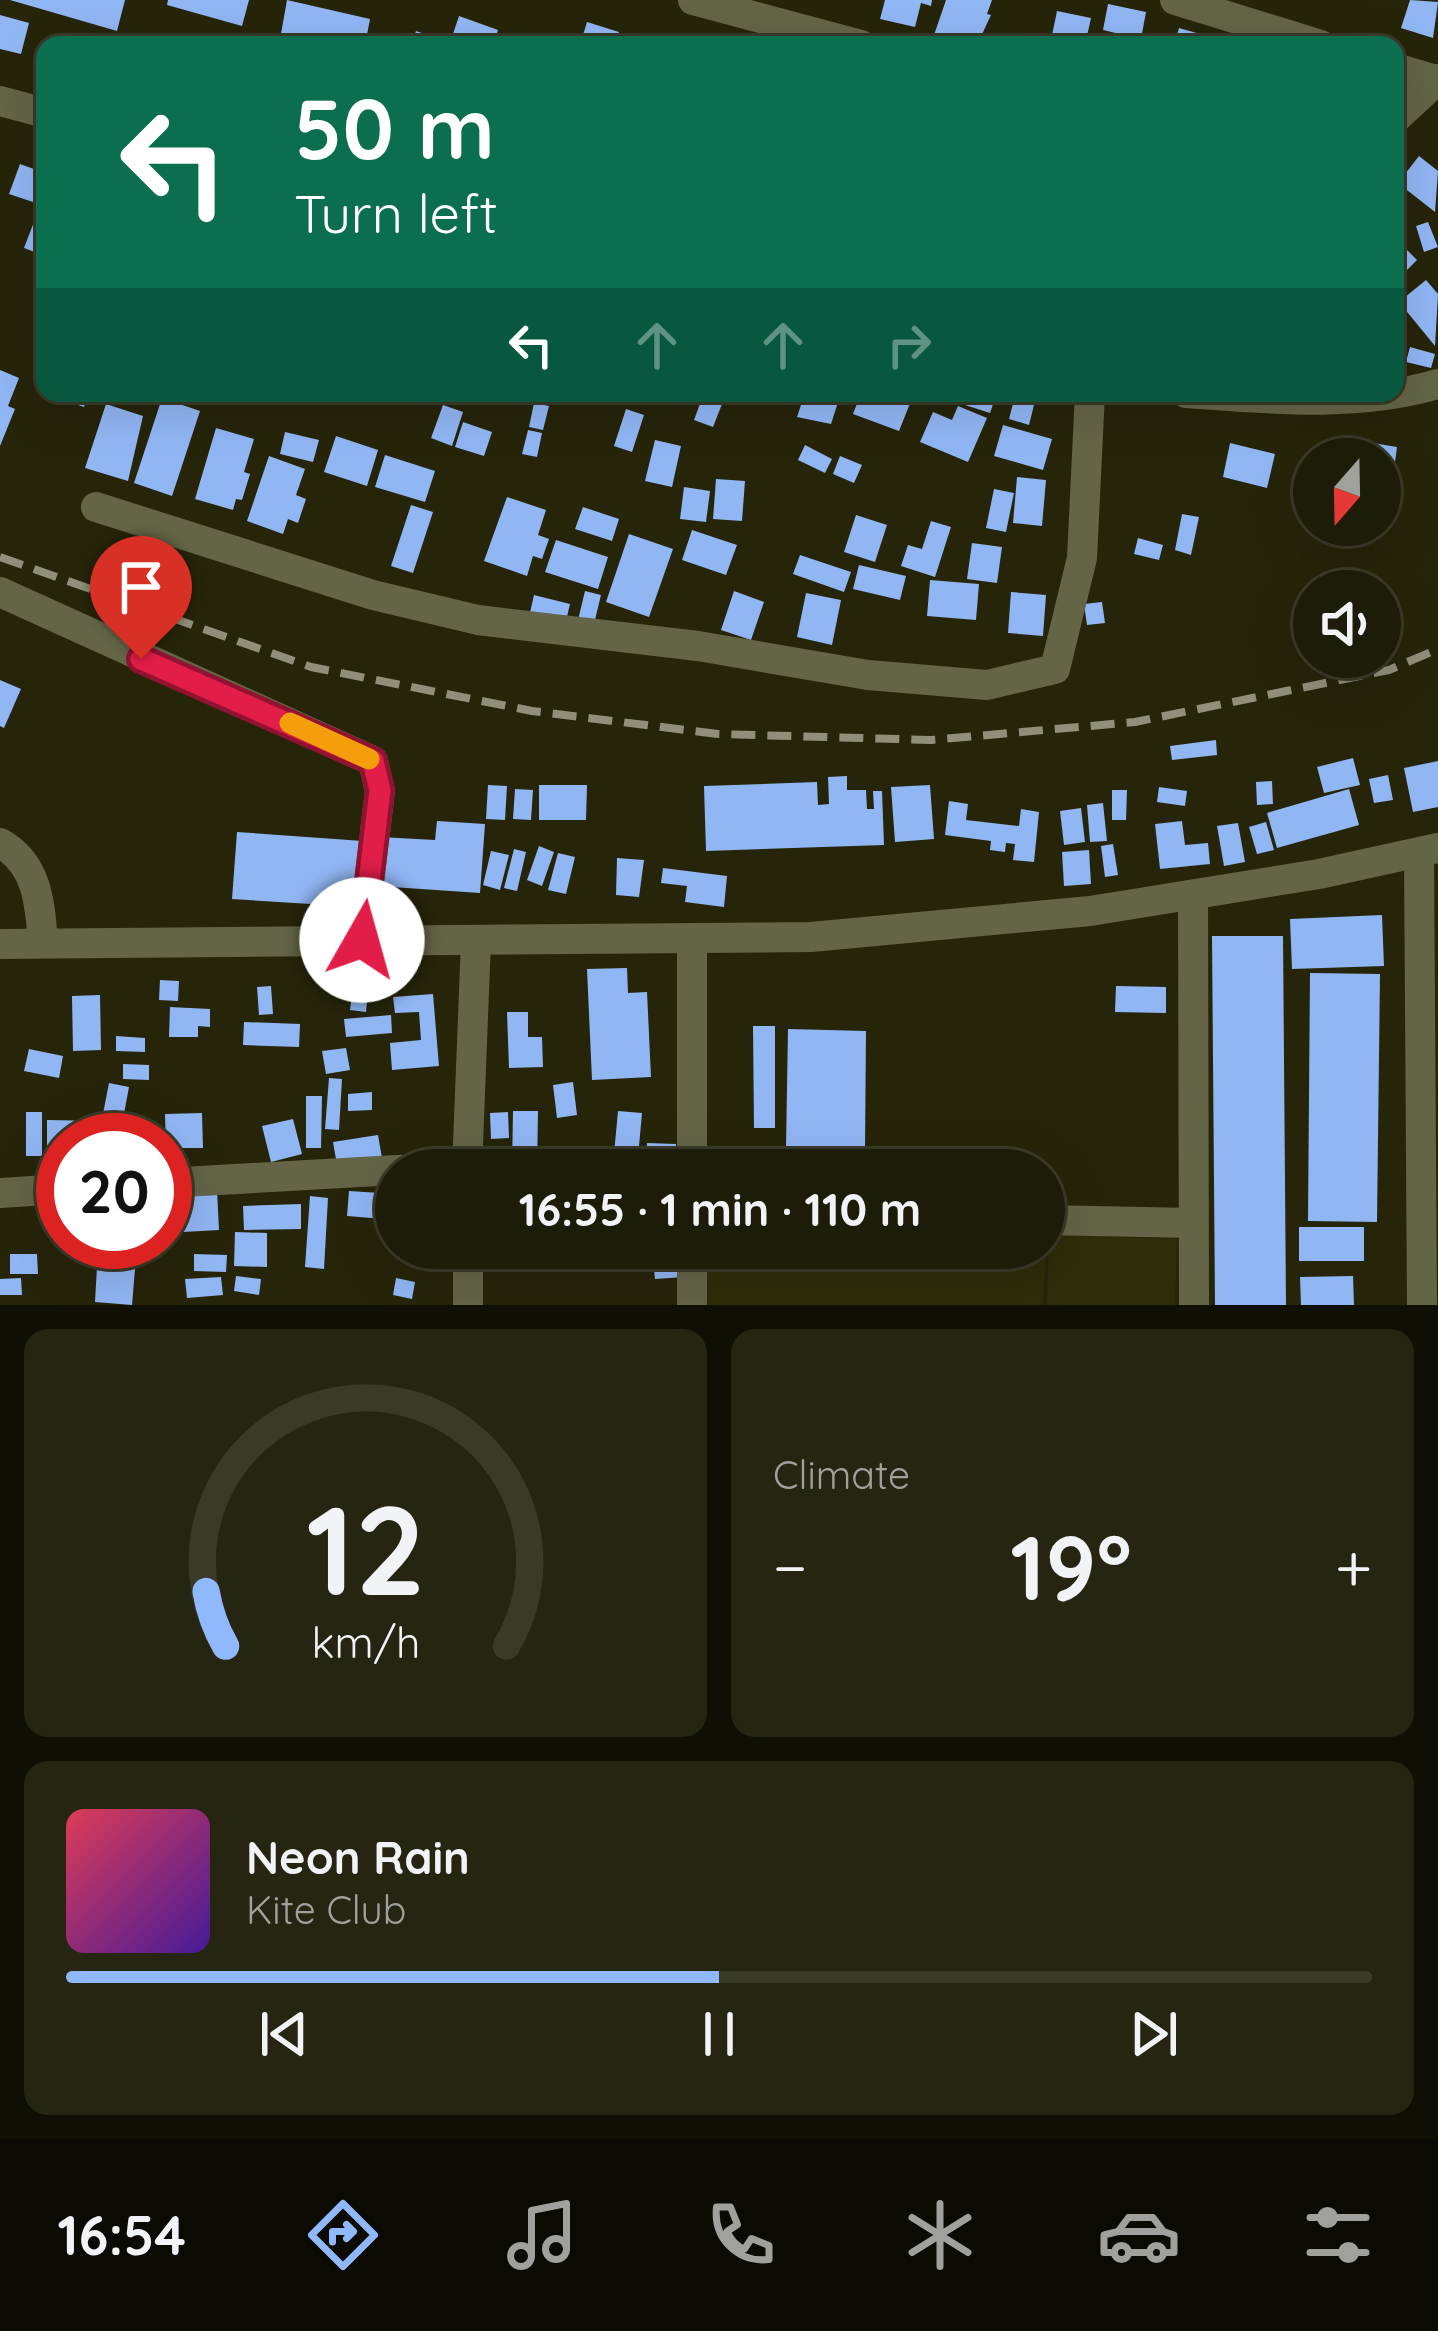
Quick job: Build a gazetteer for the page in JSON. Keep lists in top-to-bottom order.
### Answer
{
  "north": "bottom",
  "page": {
    "turn": ["50 m", "Turn left"],
    "limit": "20",
    "trip": "16:55 · 1 min · 110 m",
    "tile": "Climate",
    "heat": ["−", "19°", "+"],
    "song": ["Neon Rain", "Kite Club"],
    "tabs": "16:54",
    "gauge": ["12", "km/h"]
  }
}
